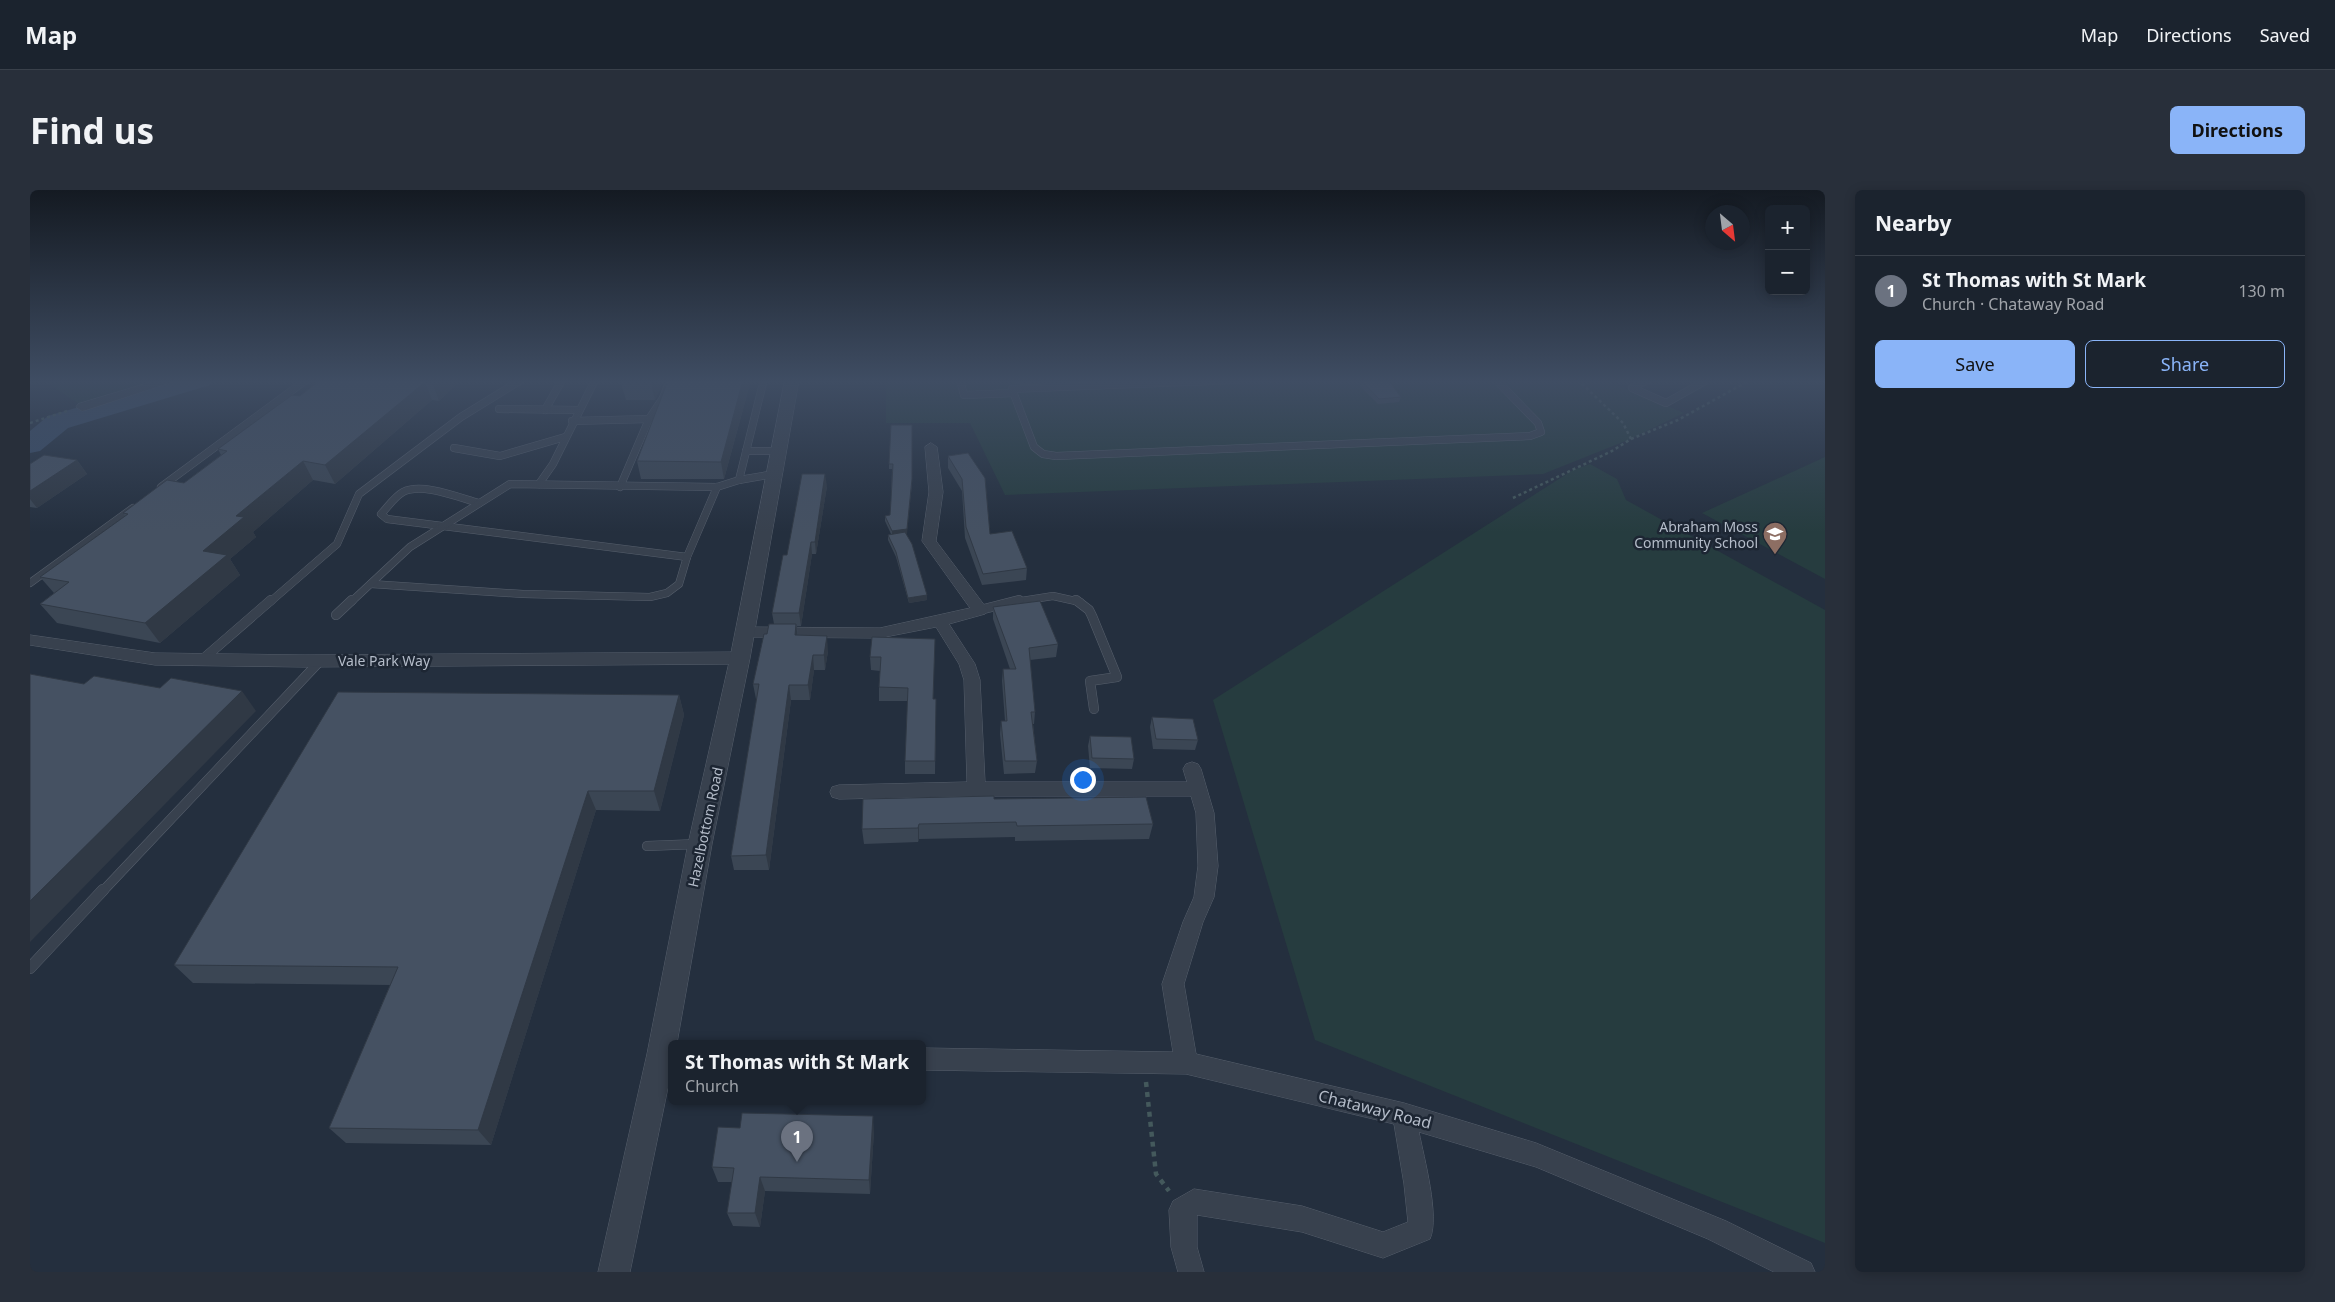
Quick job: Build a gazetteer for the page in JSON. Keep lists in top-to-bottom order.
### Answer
{
  "streets": {
    "street": ["Vale Park Way", "Hazelbottom Road", "Chataway Road"]
  },
  "crossings": [
    ["Vale Park Way", "Hazelbottom Road"]
  ],
  "places": {
    "school or university": ["Abraham Moss Community School"]
  },
  "north": "bottom right",
  "page": {
    "header": "Map",
    "nav": ["Map", "Directions", "Saved"],
    "buttons": [
      "Directions",
      ["Save", "Share"]
    ],
    "title": "Find us",
    "heading": "Nearby",
    "map_buttons": ["+", "−"],
    "list": [
      {
        "mark": "1",
        "name": "St Thomas with St Mark",
        "note": "Church · Chataway Road",
        "value": "130 m"
      }
    ],
    "popup": ["St Thomas with St Mark", "Church"],
    "pins": "1"
  }
}
